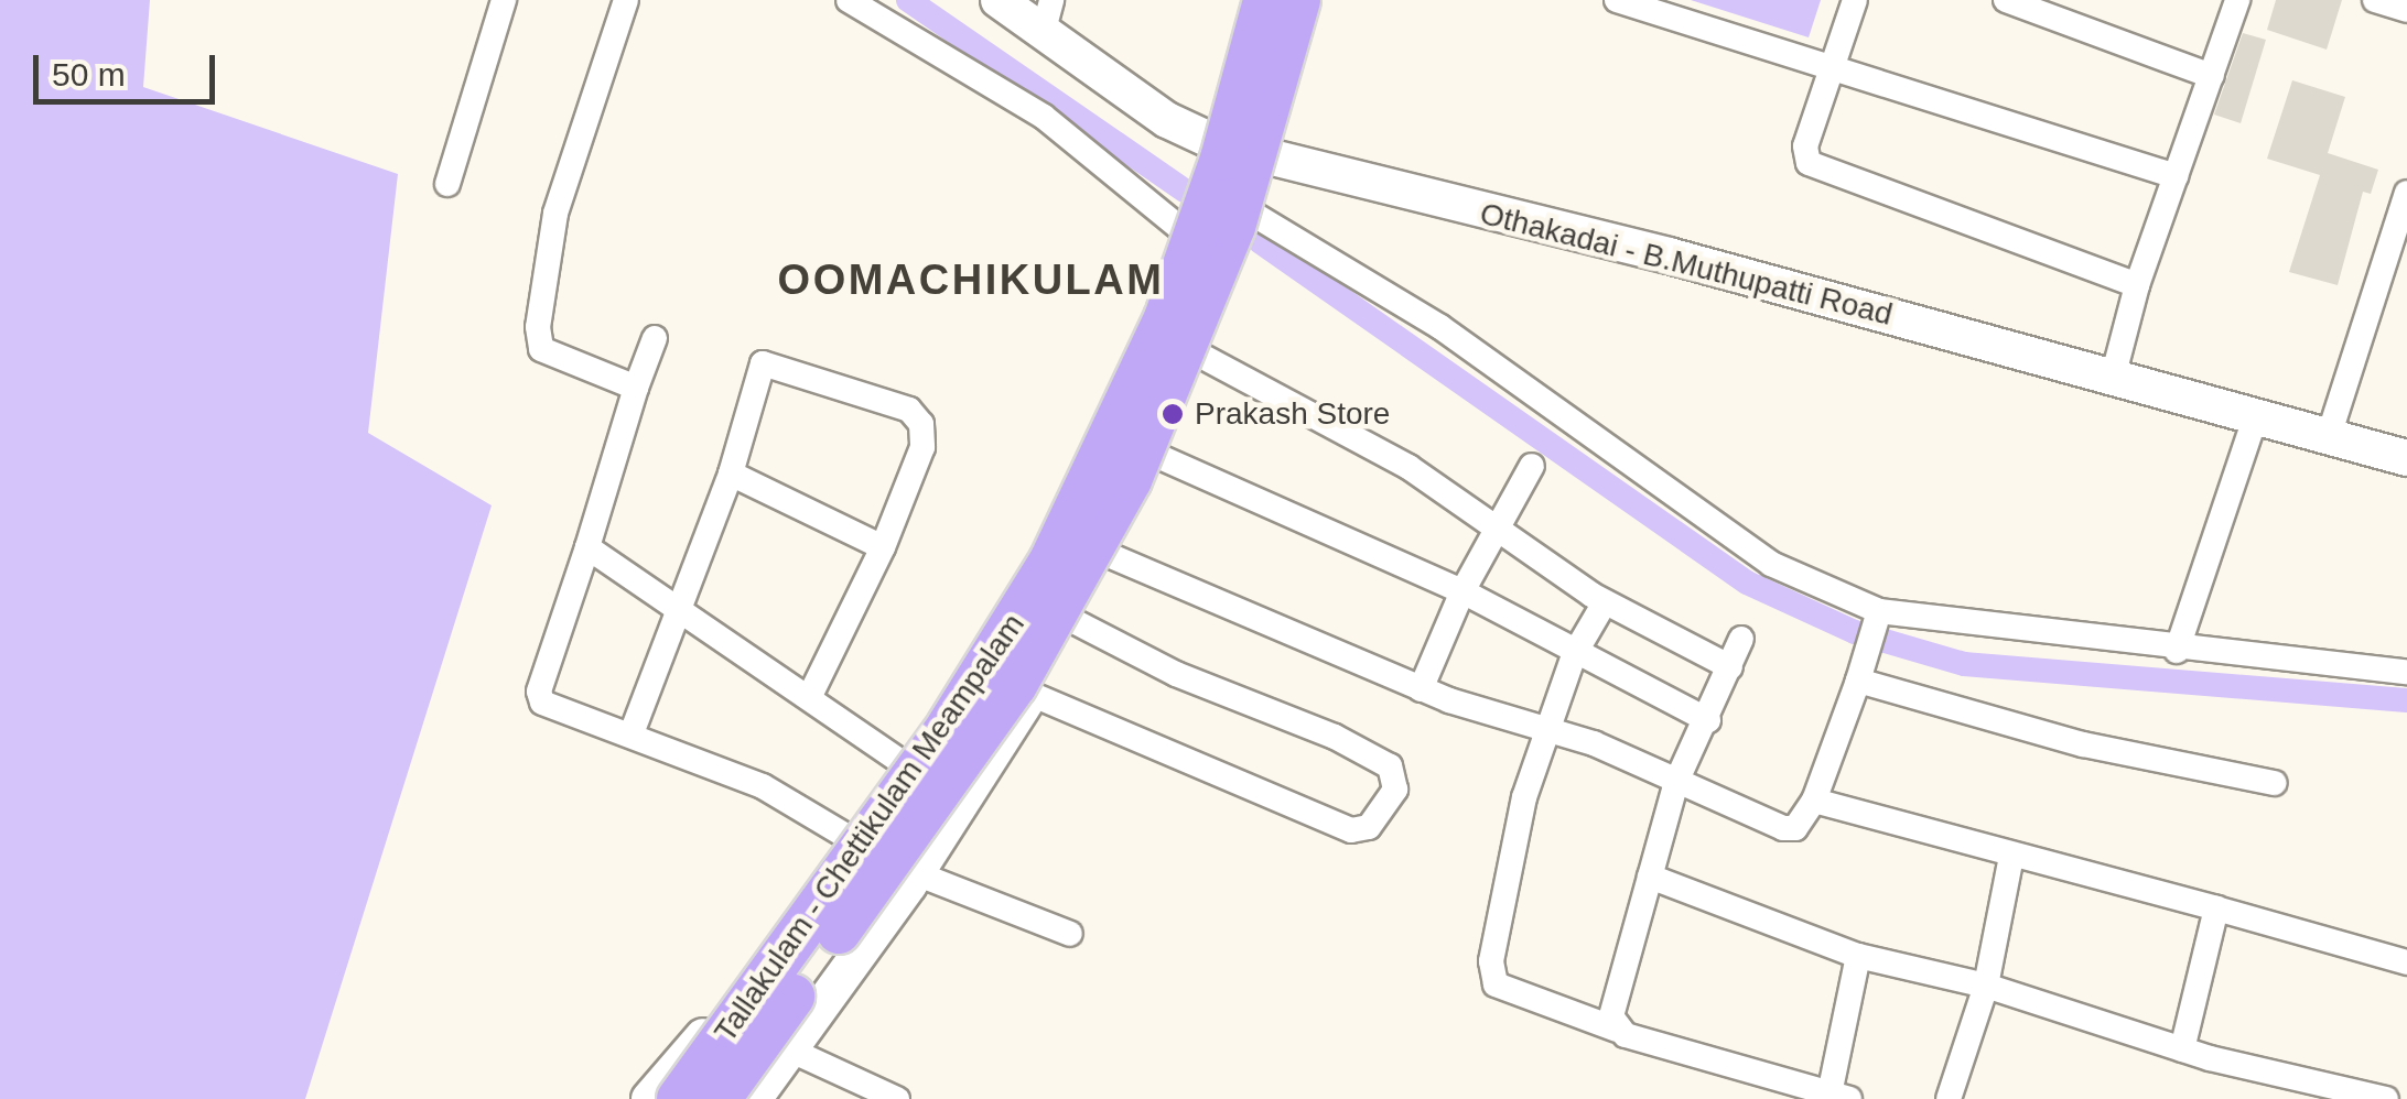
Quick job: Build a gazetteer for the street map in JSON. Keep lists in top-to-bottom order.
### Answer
{
  "streets": {
    "highway": ["Tallakulam - Chettikulam Meampalam"],
    "main road": ["Othakadai - B.Muthupatti Road"]
  },
  "districts": ["OOMACHIKULAM"],
  "places": ["Prakash Store"],
  "scale_bar": "50 m"
}
